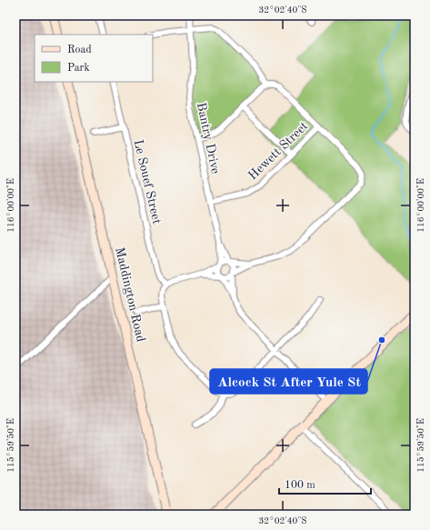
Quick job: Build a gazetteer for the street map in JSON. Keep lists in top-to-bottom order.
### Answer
{
  "streets": {
    "main road": ["Maddington Road"],
    "street": ["Bantry Drive", "Hewett Street", "Le Souef Street"]
  },
  "crossings": [
    ["Bantry Drive", "Hewett Street"]
  ],
  "places": ["Alcock St After Yule St"],
  "legend": ["Road", "Park"],
  "scale_bar": "100 m",
  "coordinates": ["32°02'40\"S", "116°00'00\"E", "115°59'50\"E"]
}
